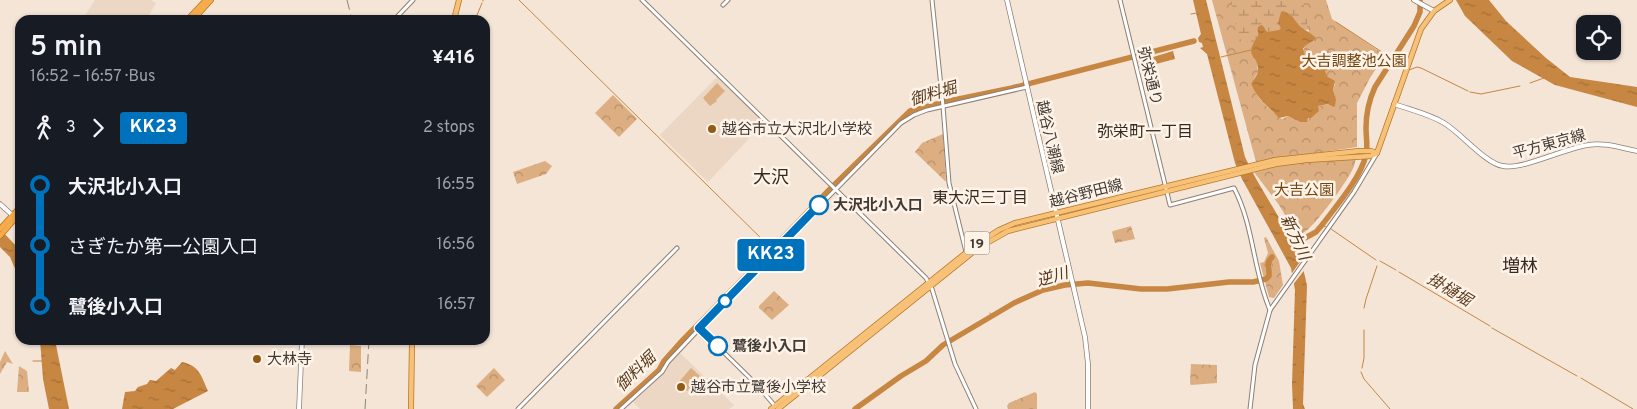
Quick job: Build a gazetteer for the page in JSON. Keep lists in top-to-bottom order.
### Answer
{
  "streets": {
    "main road": [
      "越谷八潮線",
      "平方東京線",
      "越谷野田線",
      "19"
    ],
    "street": ["弥栄通り"]
  },
  "crossings": [
    ["弥栄通り", "越谷野田線"],
    ["越谷八潮線", "越谷野田線"]
  ],
  "districts": [
    "弥栄町一丁目",
    "大沢",
    "東大沢三丁目",
    "増林"
  ],
  "water": [
    "御料堀",
    "新方川",
    "逆川",
    "掛樋堀"
  ],
  "parks": ["大吉調整池公園", "大吉公園"],
  "places": [
    "越谷市立大沢北小学校",
    "大沢北小入口",
    "鷺後小入口",
    "大林寺",
    "越谷市立鷺後小学校"
  ],
  "lines": ["bus line KK23"],
  "page": {
    "on_map": "KK23",
    "heading": ["5 min", "16:52 – 16:57 · Bus", "¥416"],
    "legs": ["3", "KK23", "2 stops"],
    "list": [
      {
        "name": "大沢北小入口",
        "value": "16:55"
      },
      {
        "name": "さぎたか第一公園入口",
        "value": "16:56"
      },
      {
        "name": "鷺後小入口",
        "value": "16:57"
      }
    ]
  }
}
